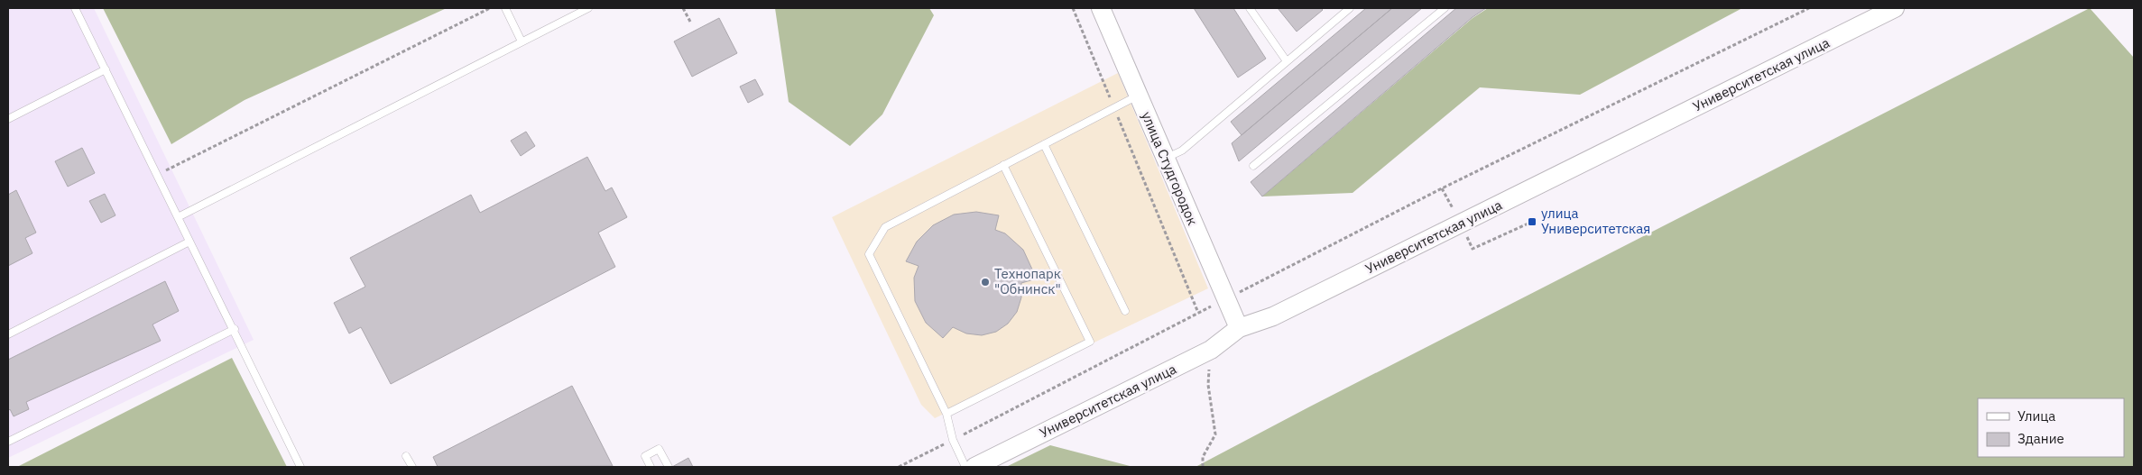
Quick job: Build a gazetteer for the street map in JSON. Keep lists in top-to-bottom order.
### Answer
{
  "streets": {
    "street": ["Университетская улица", "улица Студгородок"]
  },
  "crossings": [
    ["Университетская улица", "улица Студгородок"]
  ],
  "places": {
    "transit": ["улица Университетская"],
    "other": ["Технопарк \"Обнинск\""]
  },
  "legend": ["Улица", "Здание"]
}
